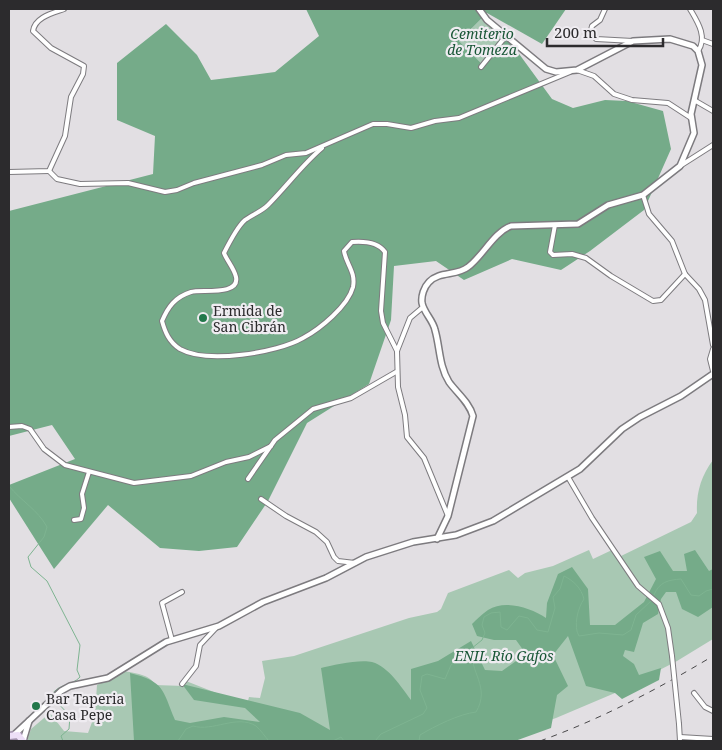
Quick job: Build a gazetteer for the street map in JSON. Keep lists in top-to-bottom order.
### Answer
{
  "parks": ["Cemiterio de Tomeza", "ENIL Río Gafos"],
  "places": ["Ermida de San Cibrán", "Bar Taperia Casa Pepe"],
  "scale_bar": "200 m"
}
